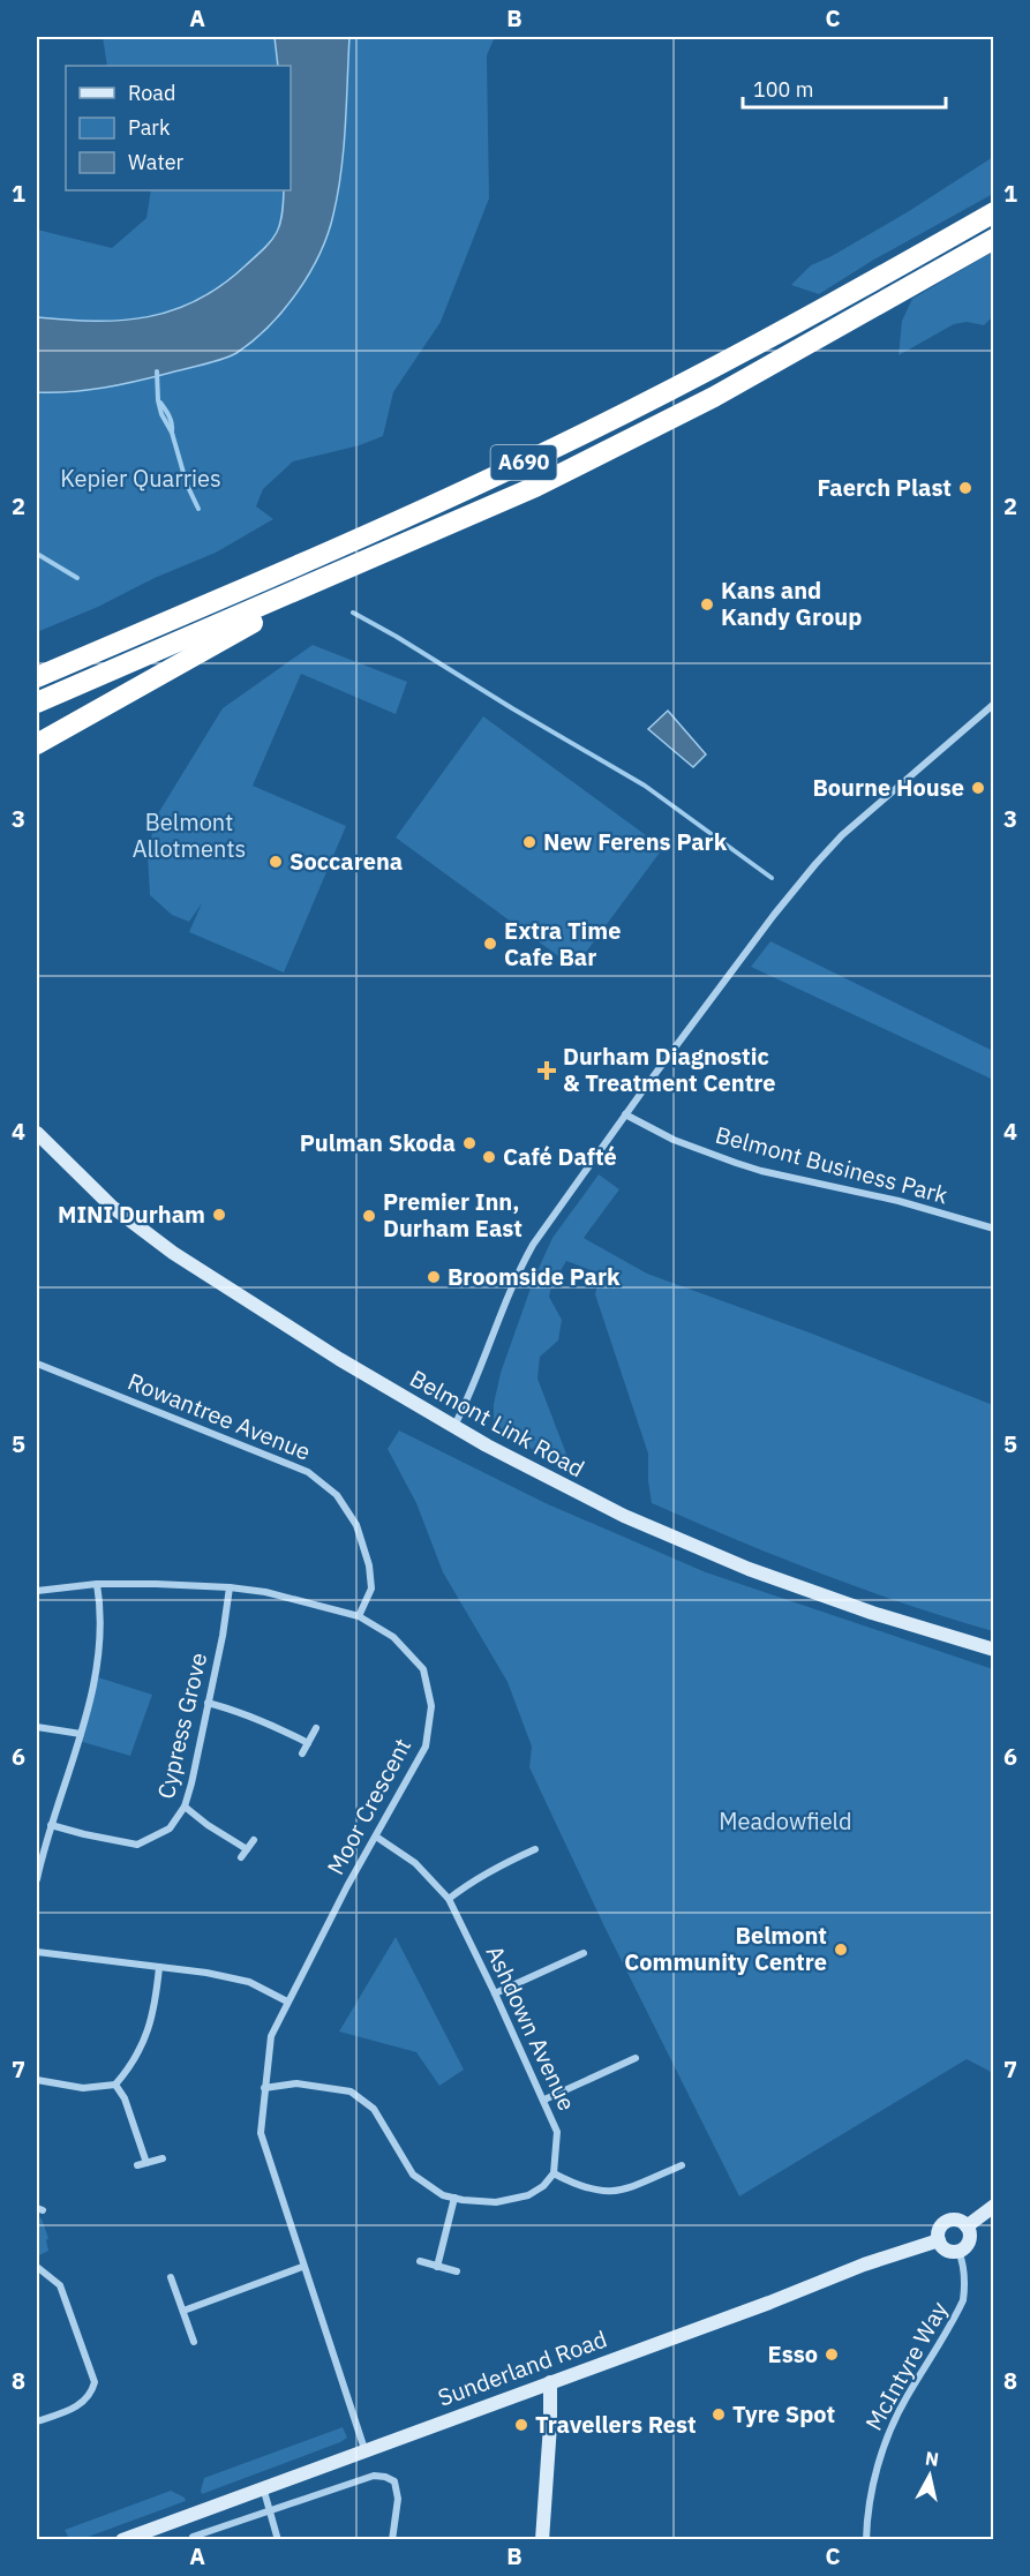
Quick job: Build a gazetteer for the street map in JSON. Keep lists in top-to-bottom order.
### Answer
{
  "streets": {
    "highway": ["A690"],
    "street": [
      "Belmont Business Park",
      "Rowantree Avenue",
      "Belmont Link Road",
      "Cypress Grove",
      "Moor Crescent",
      "Ashdown Avenue",
      "McIntyre Way",
      "Sunderland Road"
    ]
  },
  "crossings": [
    ["Rowantree Avenue", "Moor Crescent"],
    ["Cypress Grove", "Moor Crescent"],
    ["Moor Crescent", "Ashdown Avenue"],
    ["Moor Crescent", "Sunderland Road"],
    ["McIntyre Way", "Sunderland Road"]
  ],
  "parks": ["Kepier Quarries", "Belmont Allotments", "Meadowfield"],
  "places": {
    "other": [
      "Faerch Plast",
      "Kans and Kandy Group",
      "Bourne House",
      "New Ferens Park",
      "Soccarena",
      "Extra Time Cafe Bar",
      "Pulman Skoda",
      "Café Dafté",
      "MINI Durham",
      "Premier Inn, Durham East",
      "Broomside Park",
      "Belmont Community Centre",
      "Esso",
      "Tyre Spot",
      "Travellers Rest"
    ],
    "health": ["Durham Diagnostic & Treatment Centre"]
  },
  "legend": ["Road", "Park", "Water"],
  "scale_bar": "100 m",
  "north": "top",
  "grid": {
    "columns": ["A", "B", "C"],
    "rows": [
      "1",
      "2",
      "3",
      "4",
      "5",
      "6",
      "7",
      "8"
    ]
  }
}
